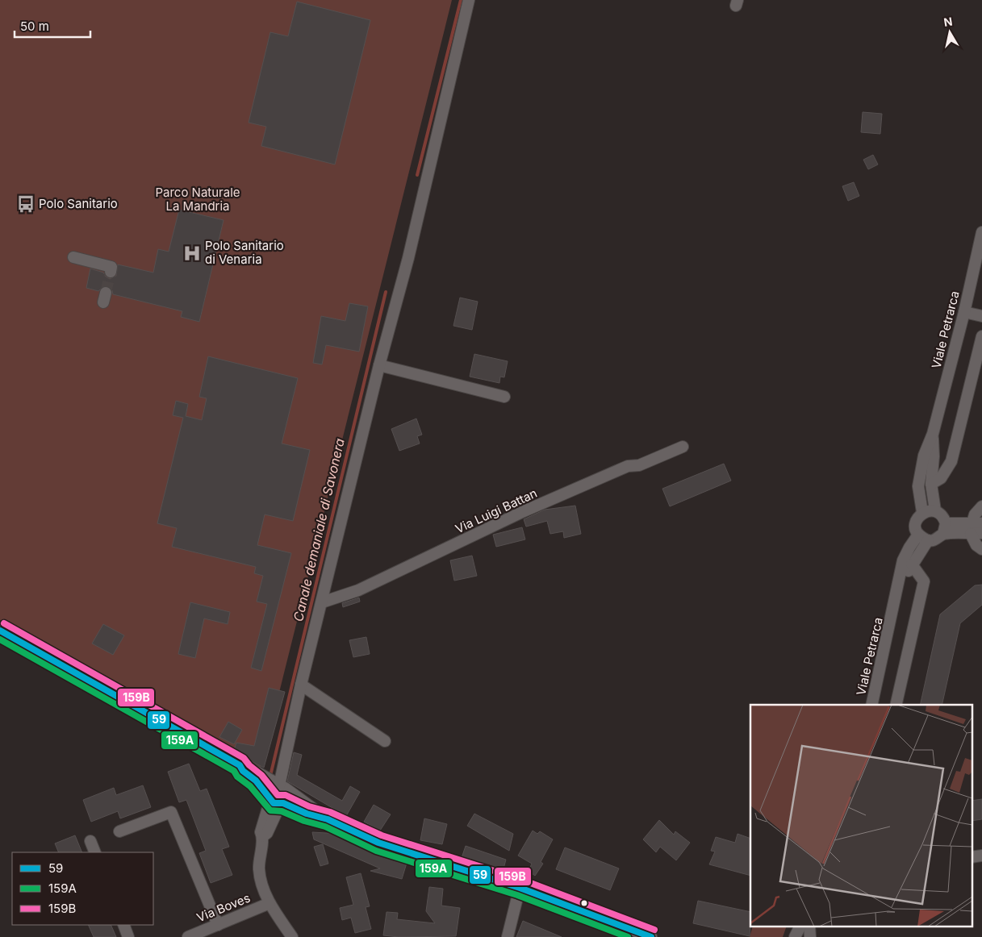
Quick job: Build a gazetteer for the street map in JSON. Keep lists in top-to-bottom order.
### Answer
{
  "streets": {
    "street": ["Viale Petrarca", "Via Luigi Battan", "Via Boves"]
  },
  "water": ["Canale demaniale di Savonera"],
  "parks": ["Parco Naturale La Mandria"],
  "places": {
    "bus stop": ["Polo Sanitario"],
    "hospital": ["Polo Sanitario di Venaria"]
  },
  "lines": ["transit line 159B", "transit line 59", "transit line 159A"],
  "legend": ["59", "159A", "159B"],
  "scale_bar": "50 m",
  "north": "top"
}
